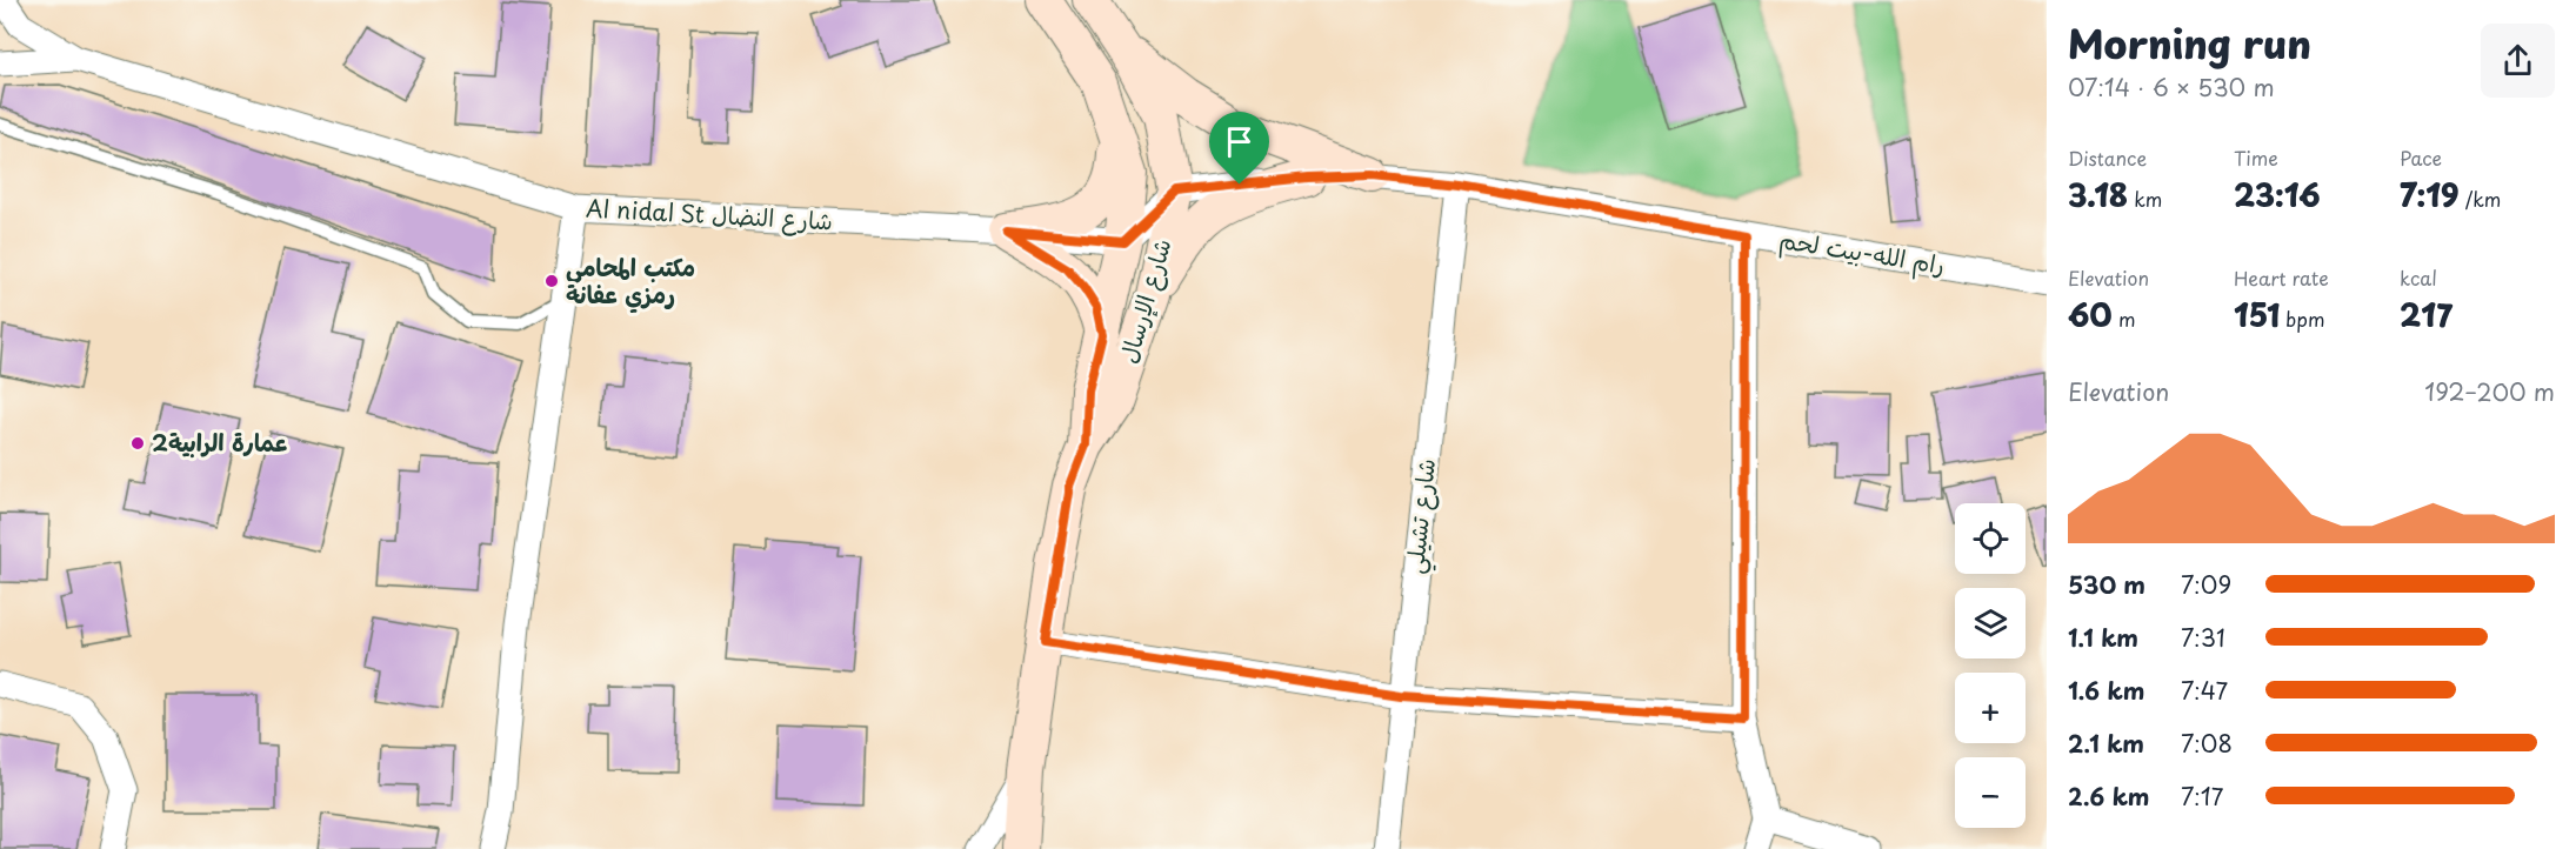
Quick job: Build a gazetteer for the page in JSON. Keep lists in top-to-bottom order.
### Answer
{
  "streets": {
    "main road": ["شارع الإرسال"],
    "street": ["Al nidal St شارع النضال", "رام الله-بيت لحم", "شارع تشيلي"]
  },
  "crossings": [
    ["Al nidal St شارع النضال", "شارع الإرسال"],
    ["رام الله-بيت لحم", "شارع الإرسال"],
    ["رام الله-بيت لحم", "شارع تشيلي"]
  ],
  "places": ["مكتب المحامي رمزي عفانة", "عمارة الرابية2"],
  "page": {
    "heading": ["Morning run", "07:14 · 6 × 530 m"],
    "stats": [
      ["Distance", "3.18 km"],
      ["Time", "23:16"],
      ["Pace", "7:19 /km"],
      ["Elevation", "60 m"],
      ["Heart rate", "151 bpm"],
      ["kcal", "217"]
    ],
    "chart": ["Elevation", "192–200 m"],
    "map_buttons": ["+", "−"],
    "list": [
      {
        "name": "530 m",
        "note": "7:09"
      },
      {
        "name": "1.1 km",
        "note": "7:31"
      },
      {
        "name": "1.6 km",
        "note": "7:47"
      },
      {
        "name": "2.1 km",
        "note": "7:08"
      },
      {
        "name": "2.6 km",
        "note": "7:17"
      }
    ]
  }
}
